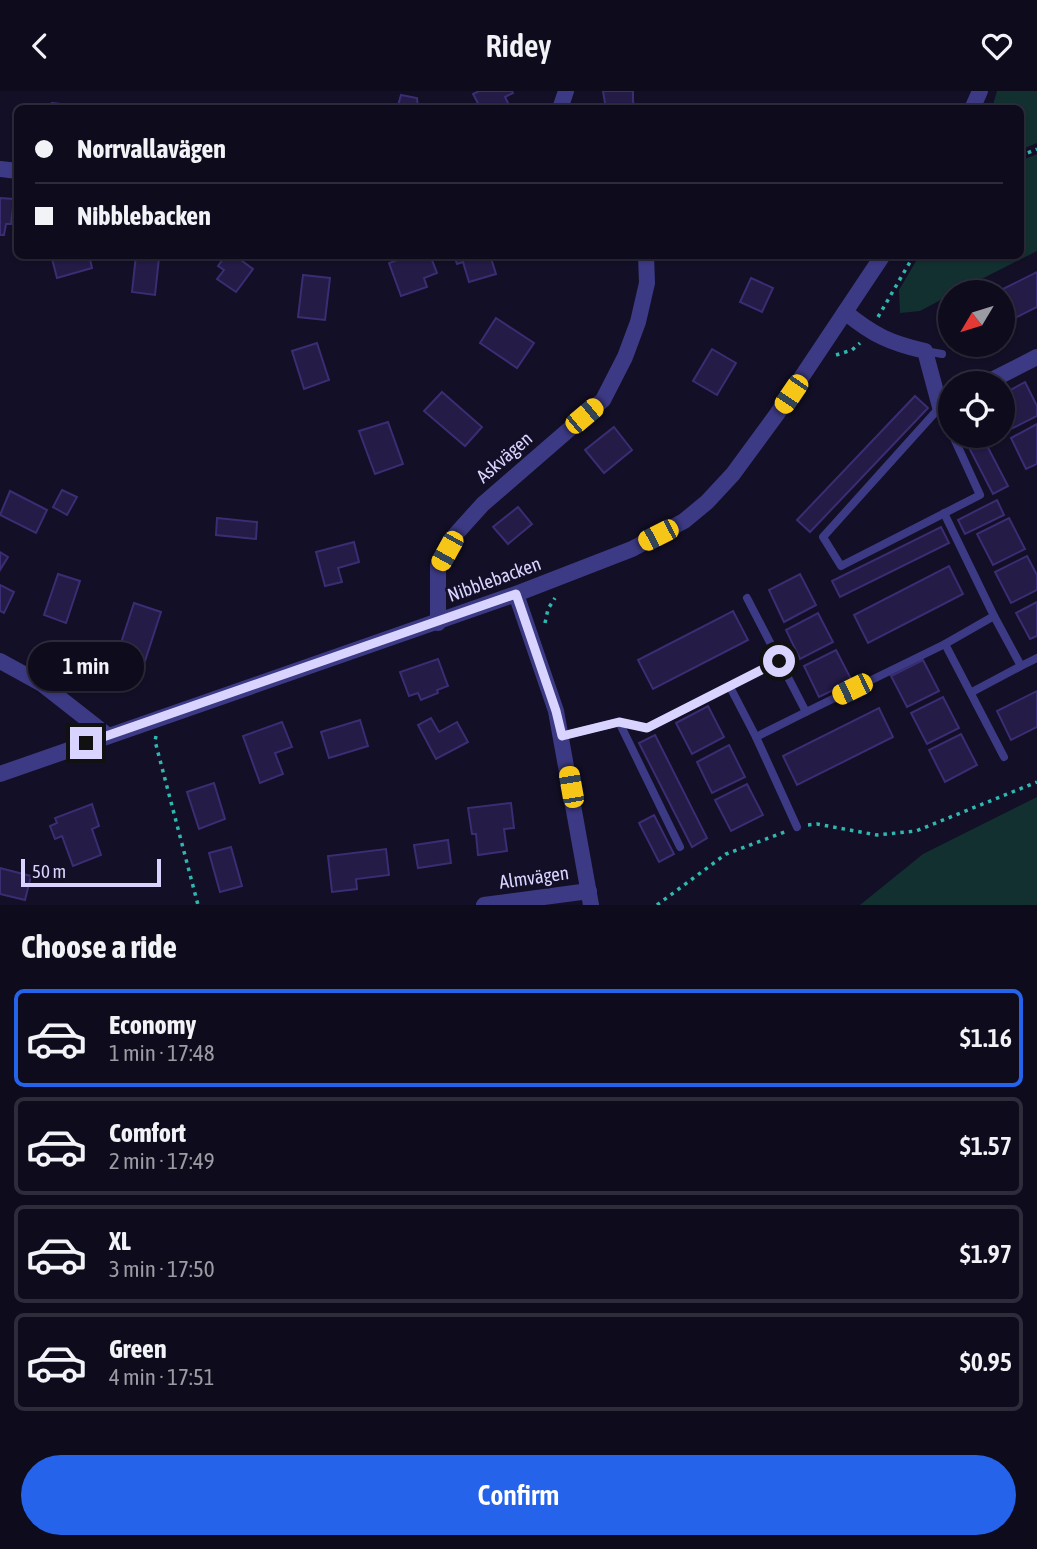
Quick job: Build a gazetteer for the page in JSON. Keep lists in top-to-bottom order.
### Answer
{
  "streets": {
    "street": ["Askvägen", "Nibblebacken", "Almvägen"]
  },
  "crossings": [
    ["Askvägen", "Nibblebacken"]
  ],
  "scale_bar": "50 m",
  "north": "bottom left",
  "page": {
    "header": "Ridey",
    "banner": ["Norrvallavägen", "Nibblebacken"],
    "bubble": "1 min",
    "scale": "50 m",
    "heading": "Choose a ride",
    "list": [
      {
        "name": "Economy",
        "note": "1 min · 17:48",
        "value": "$1.16"
      },
      {
        "name": "Comfort",
        "note": "2 min · 17:49",
        "value": "$1.57"
      },
      {
        "name": "XL",
        "note": "3 min · 17:50",
        "value": "$1.97"
      },
      {
        "name": "Green",
        "note": "4 min · 17:51",
        "value": "$0.95"
      }
    ],
    "buttons": "Confirm"
  }
}
